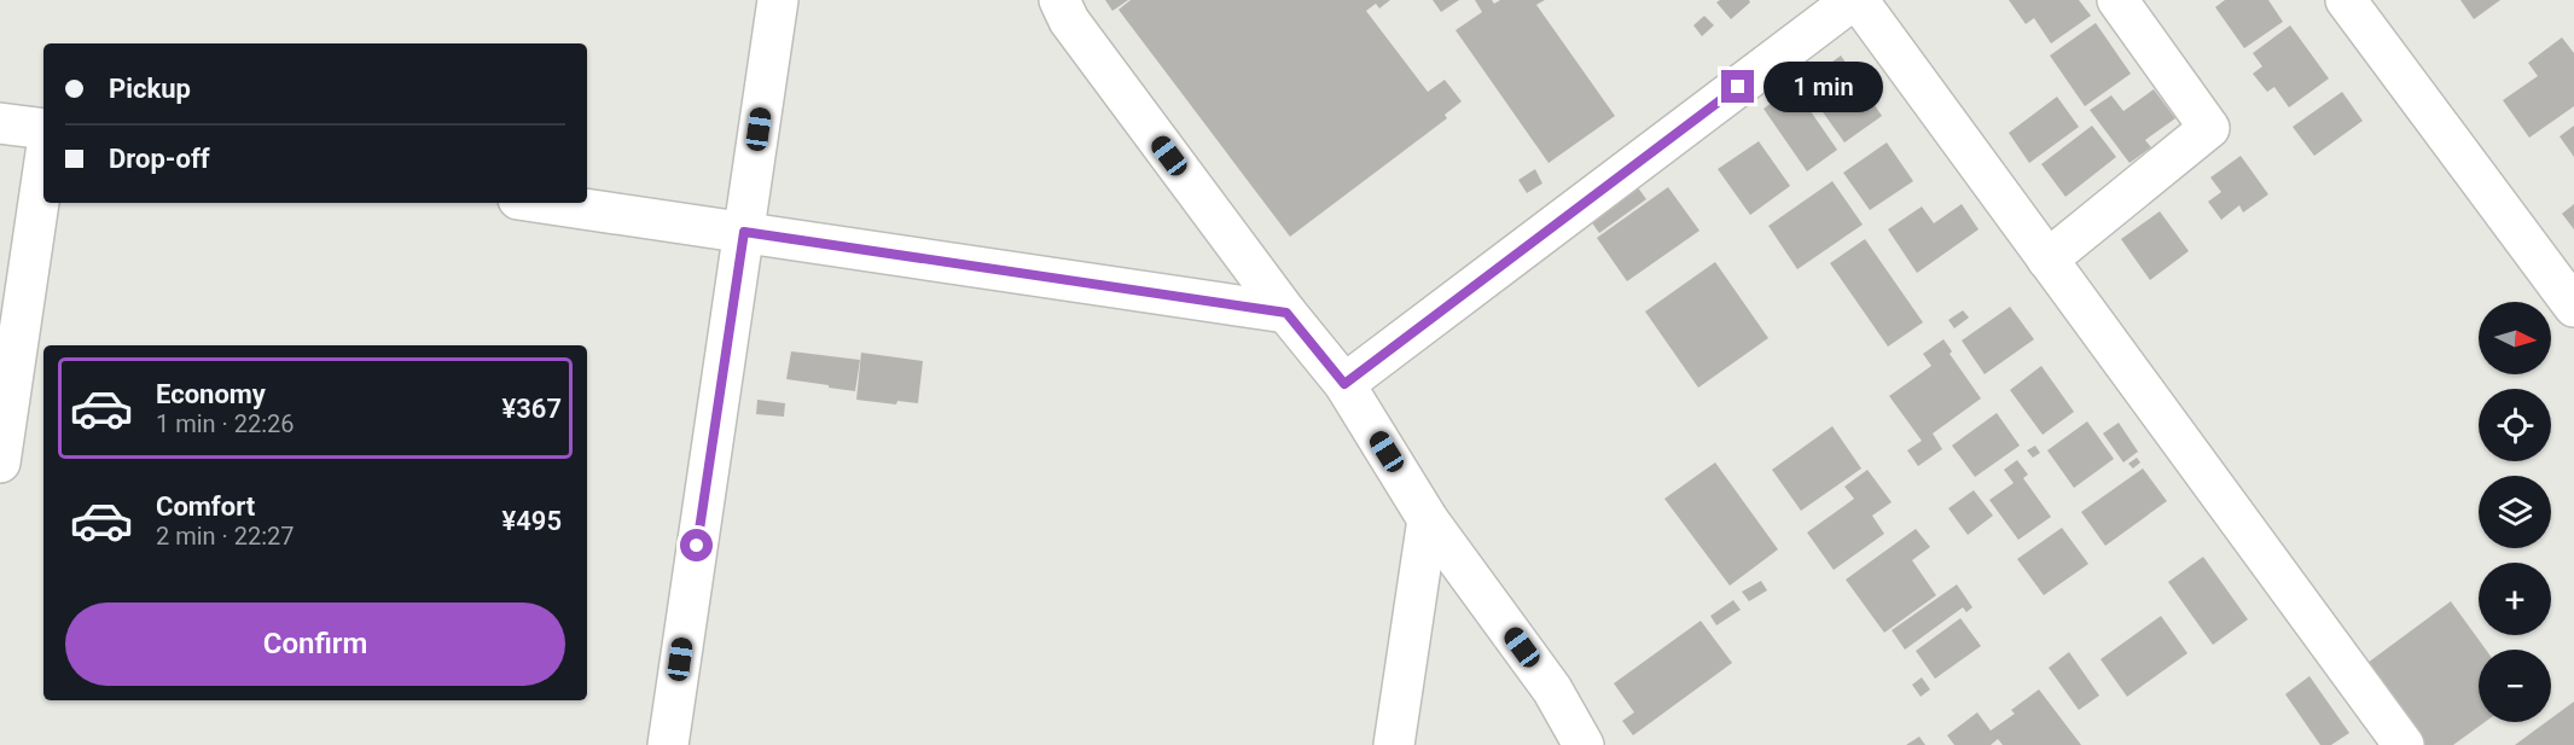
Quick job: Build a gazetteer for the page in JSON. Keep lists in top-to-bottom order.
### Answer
{
  "north": "right",
  "page": {
    "banner": ["Pickup", "Drop-off"],
    "bubble": "1 min",
    "map_buttons": ["+", "−"],
    "list": [
      {
        "name": "Economy",
        "note": "1 min · 22:26",
        "value": "¥367"
      },
      {
        "name": "Comfort",
        "note": "2 min · 22:27",
        "value": "¥495"
      }
    ],
    "buttons": "Confirm"
  }
}
